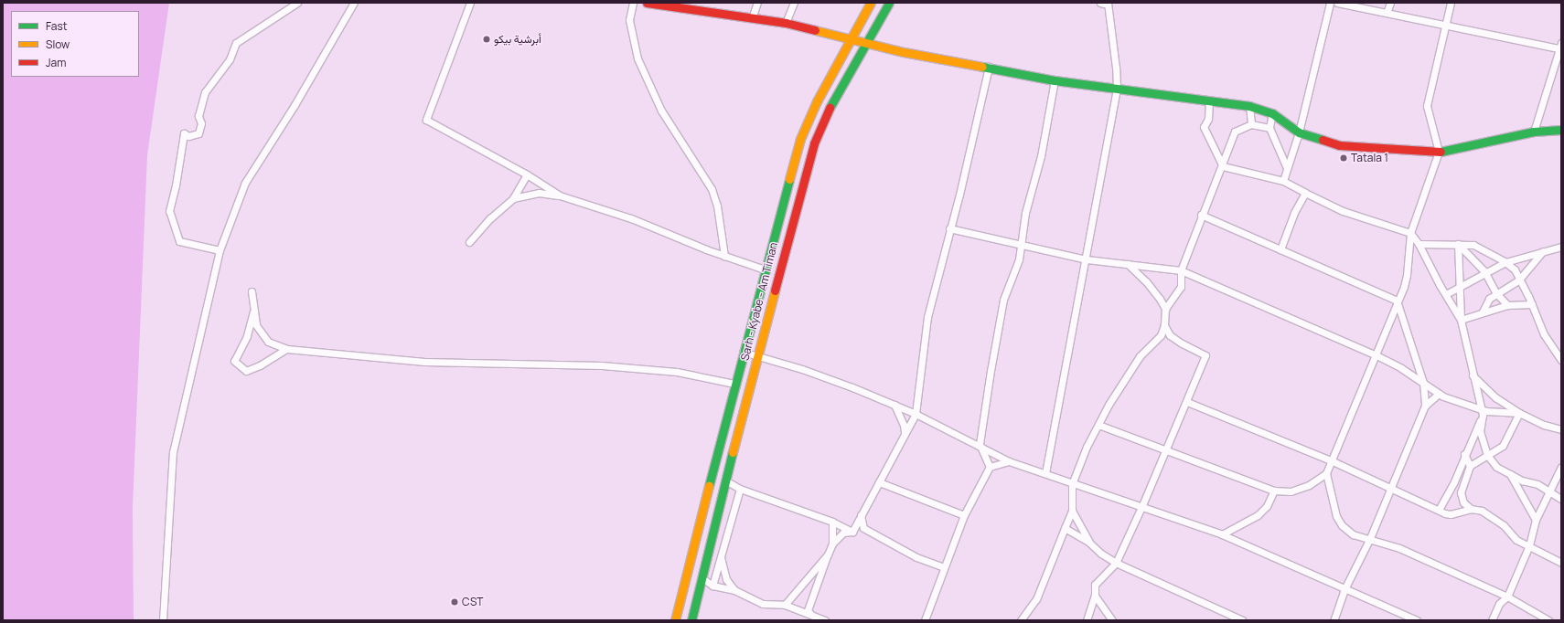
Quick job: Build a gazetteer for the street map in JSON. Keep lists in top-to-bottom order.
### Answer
{
  "streets": {
    "main road": ["Sarh - Kyabe - Am Timan"]
  },
  "places": ["أبرشية بيكو", "Tatala 1", "CST"],
  "legend": ["Fast", "Slow", "Jam"]
}
